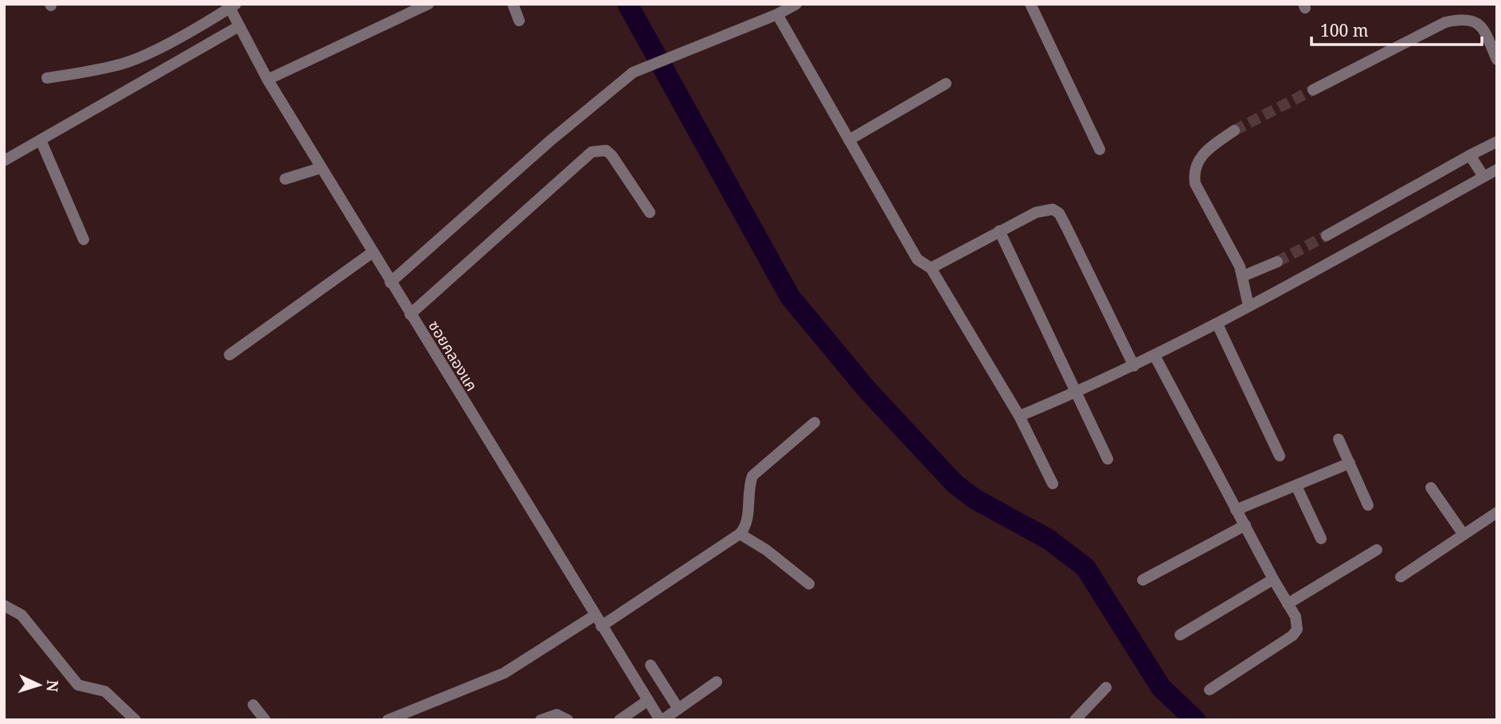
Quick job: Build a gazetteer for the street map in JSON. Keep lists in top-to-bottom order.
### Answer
{
  "streets": {
    "street": ["ซอยคลองแค"]
  },
  "scale_bar": "100 m",
  "north": "right"
}
